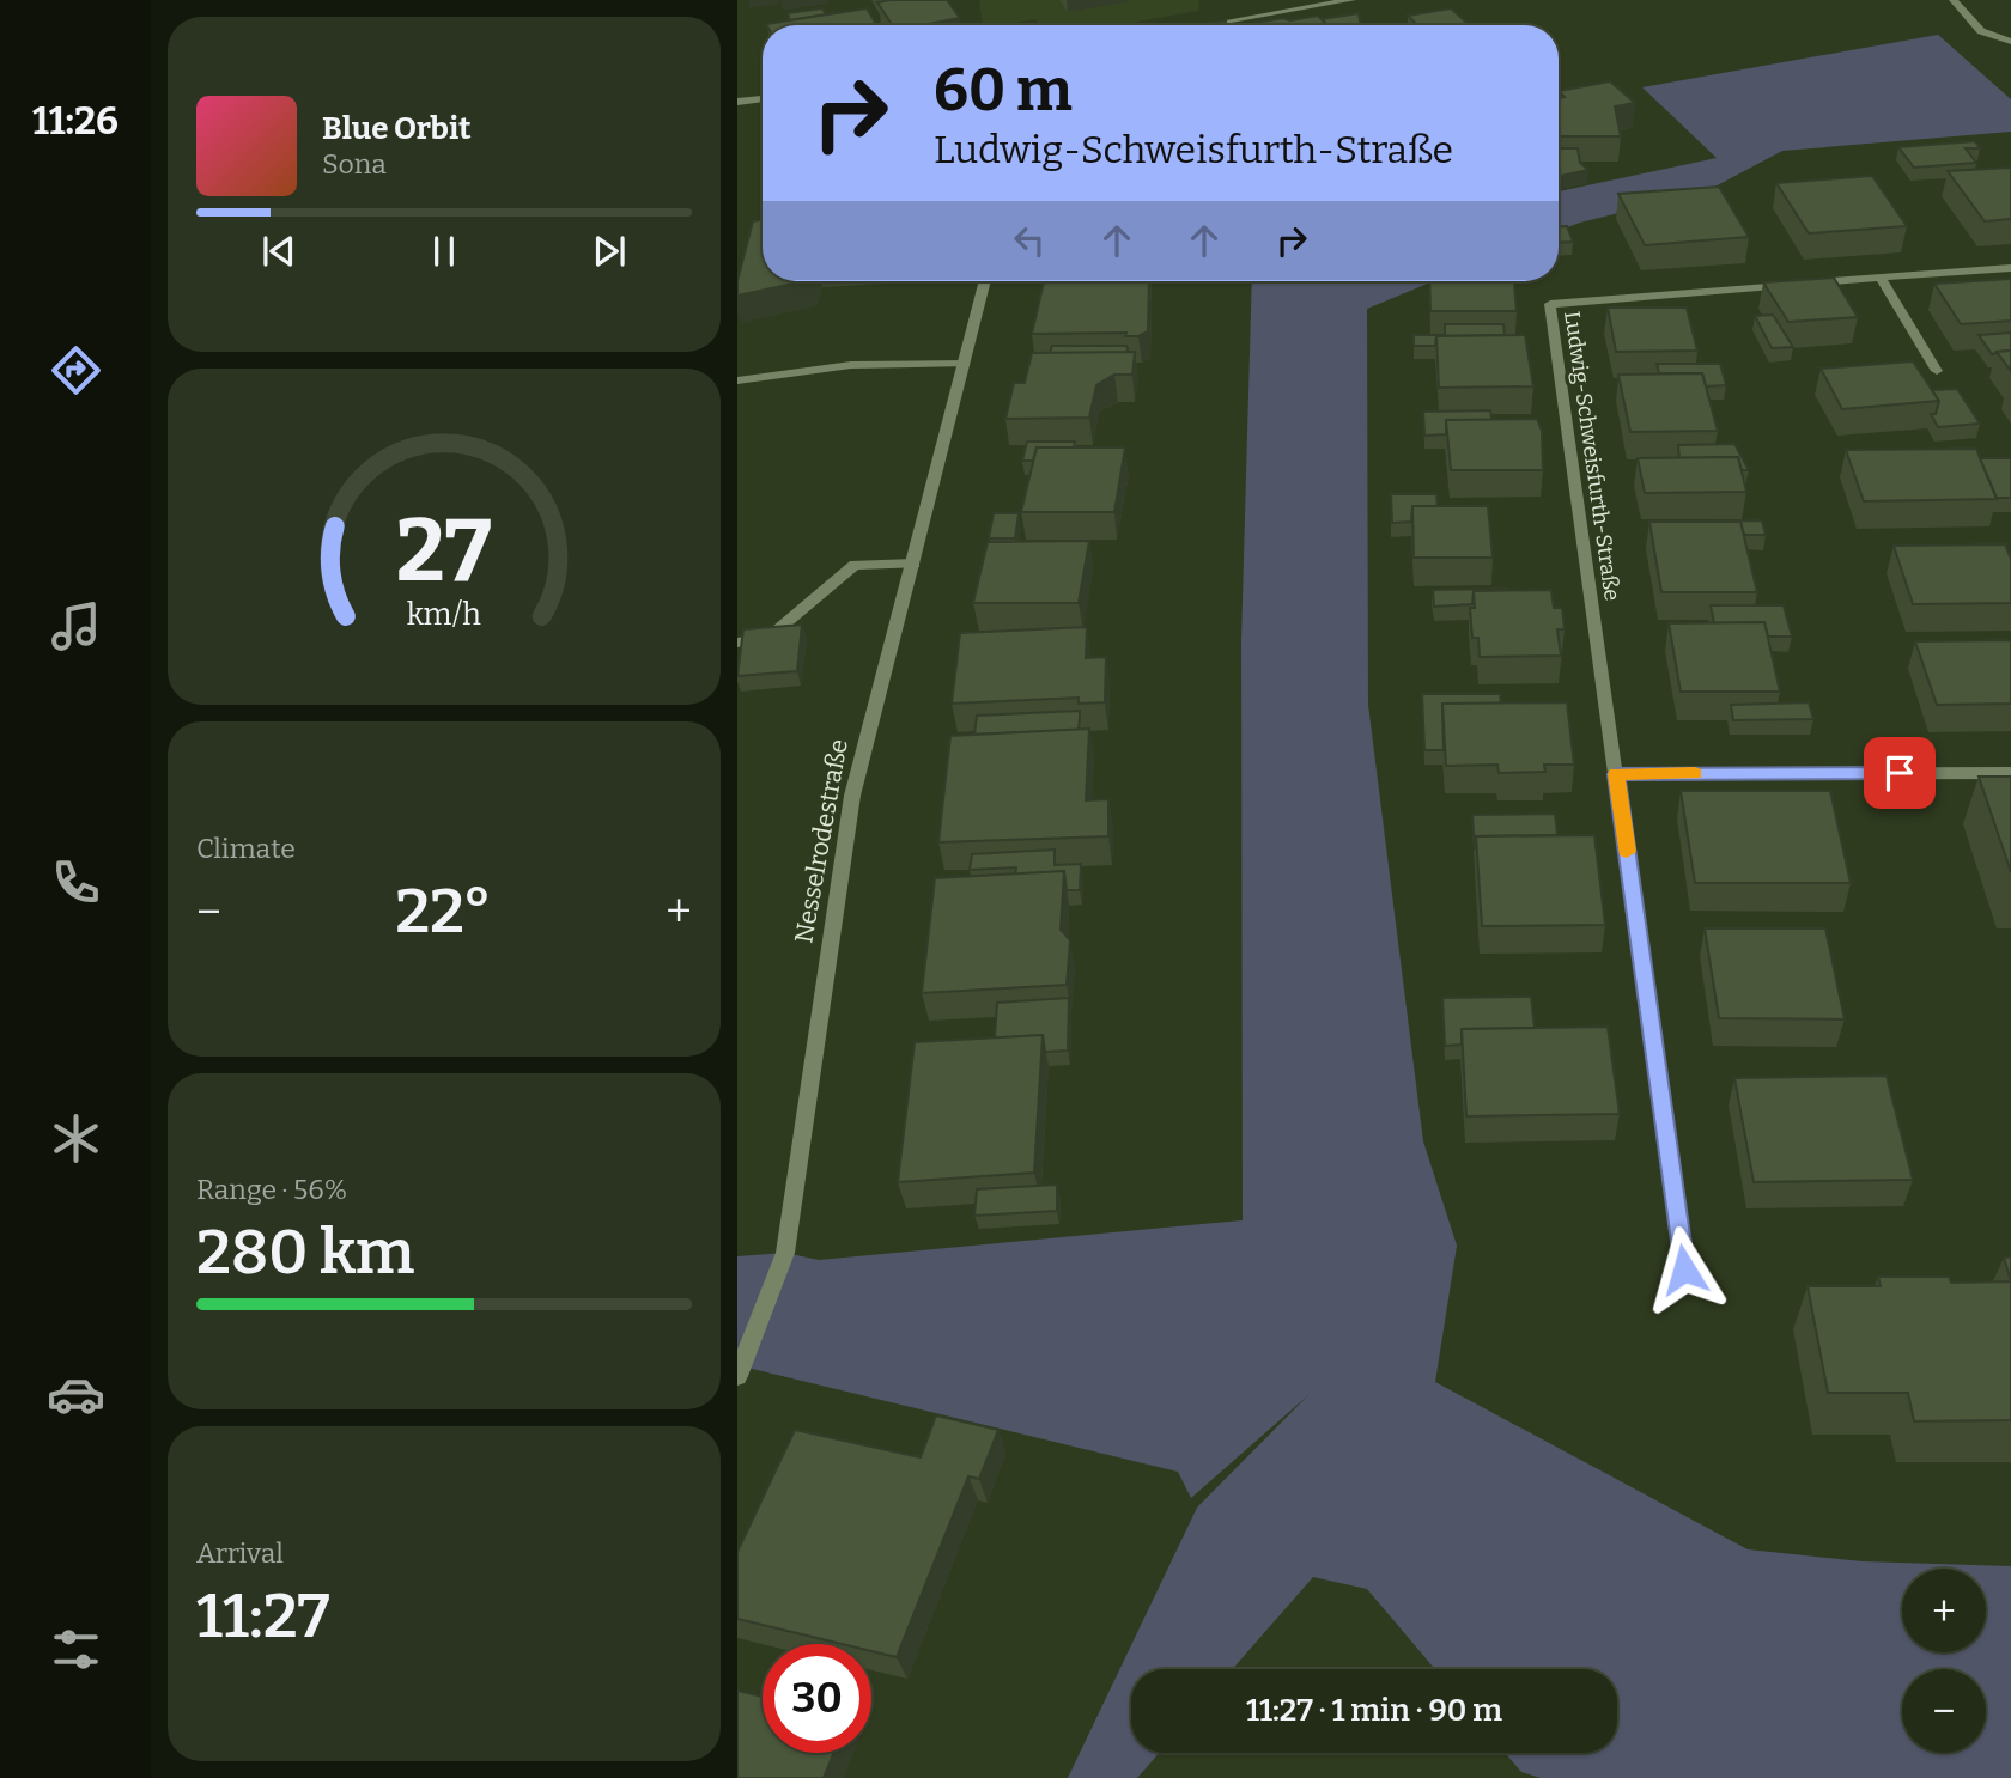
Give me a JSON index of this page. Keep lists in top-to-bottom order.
{
  "streets": {
    "street": ["Ludwig-Schweisfurth-Straße", "Nesselrodestraße"]
  },
  "page": {
    "tabs": "11:26",
    "turn": ["60 m", "Ludwig-Schweisfurth-Straße"],
    "song": ["Blue Orbit", "Sona"],
    "tile": [
      "Climate",
      ["Range · 56%", "280 km"],
      ["Arrival", "11:27"]
    ],
    "heat": ["−", "22°", "+"],
    "map_buttons": ["+", "−"],
    "limit": "30",
    "trip": "11:27 · 1 min · 90 m",
    "gauge": ["27", "km/h"]
  }
}
